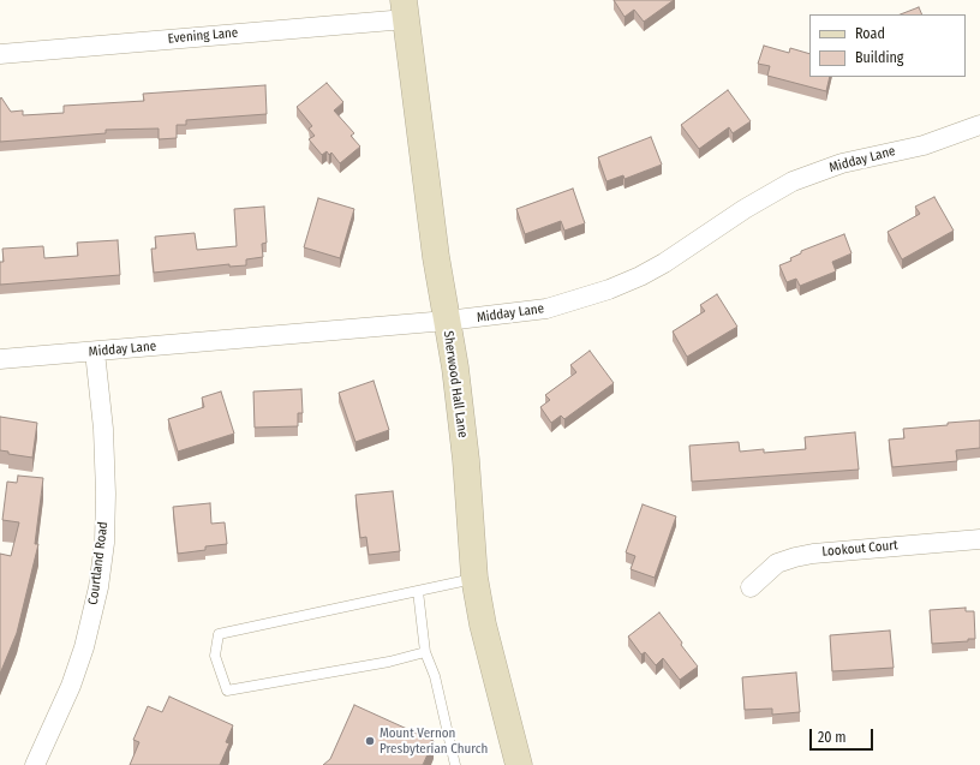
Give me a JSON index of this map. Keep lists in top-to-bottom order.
{
  "streets": {
    "main road": ["Sherwood Hall Lane"],
    "street": [
      "Evening Lane",
      "Midday Lane",
      "Lookout Court",
      "Courtland Road"
    ]
  },
  "crossings": [
    ["Evening Lane", "Sherwood Hall Lane"],
    ["Midday Lane", "Sherwood Hall Lane"],
    ["Midday Lane", "Courtland Road"]
  ],
  "places": ["Mount Vernon Presbyterian Church"],
  "legend": ["Road", "Building"],
  "scale_bar": "20 m"
}
